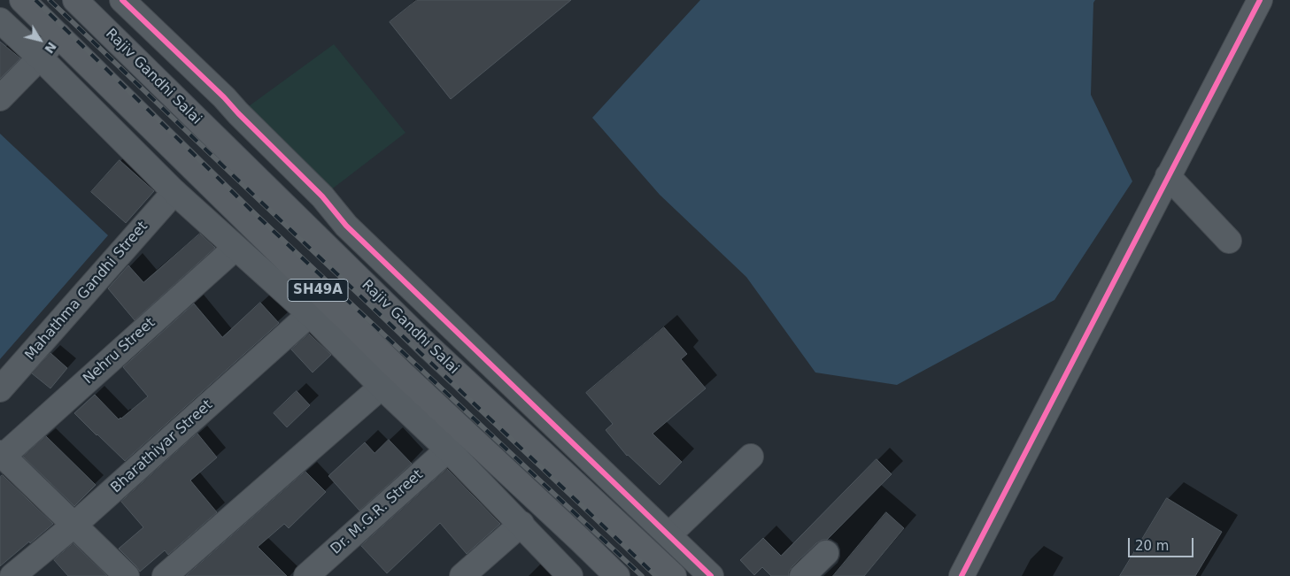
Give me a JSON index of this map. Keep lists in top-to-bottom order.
{
  "streets": {
    "main road": ["Rajiv Gandhi Salai", "SH49A"],
    "street": [
      "Mahathma Gandhi Street",
      "Nehru Street",
      "Bharathiyar Street",
      "Dr. M.G.R. Street"
    ]
  },
  "scale_bar": "20 m",
  "north": "bottom right"
}
